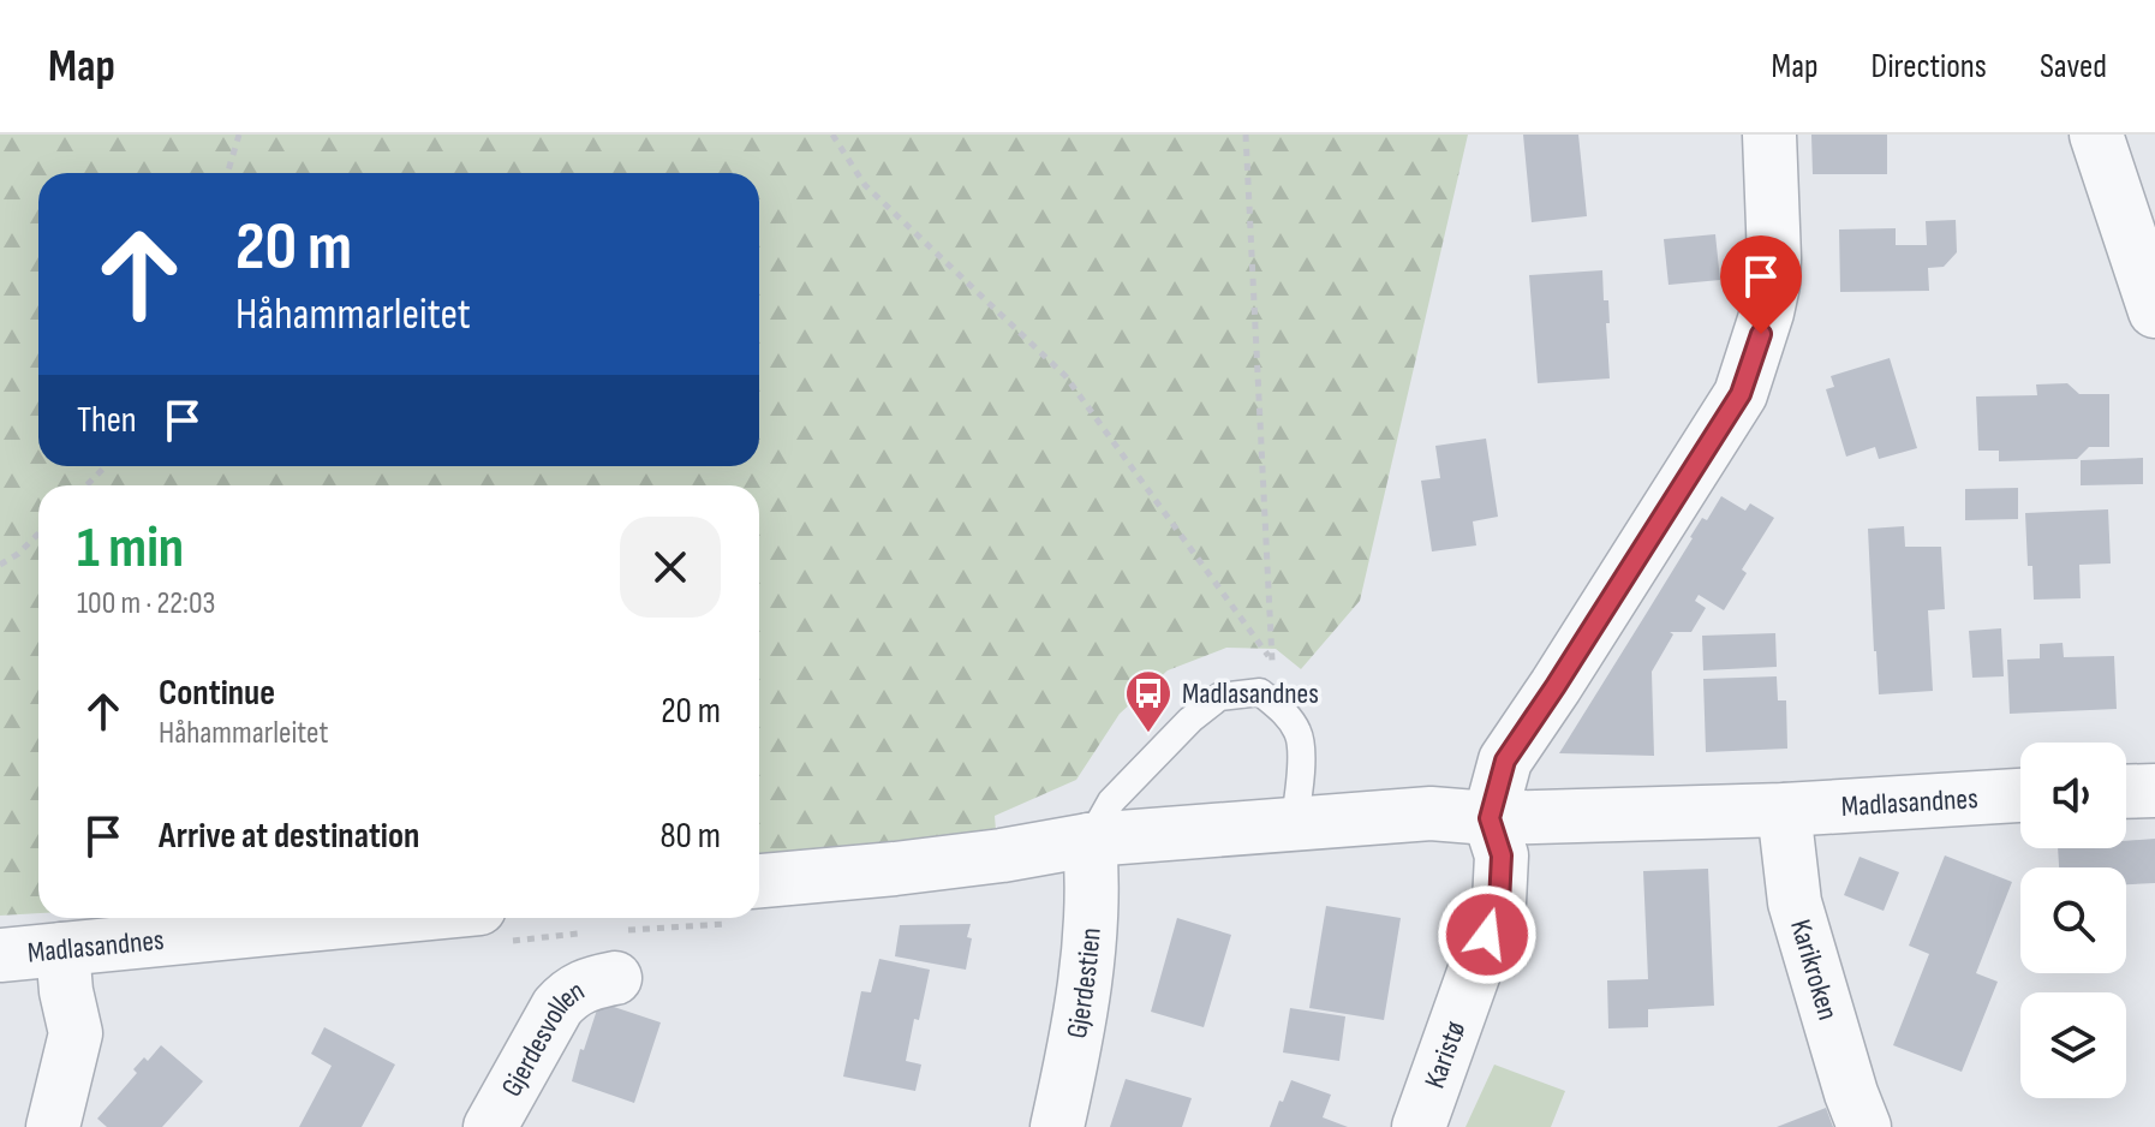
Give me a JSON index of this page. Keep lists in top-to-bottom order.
{
  "streets": {
    "street": [
      "Madlasandnes",
      "Karikroken",
      "Gjerdestien",
      "Gjerdesvollen",
      "Karistø"
    ]
  },
  "crossings": [
    ["Madlasandnes", "Karikroken"],
    ["Madlasandnes", "Gjerdestien"],
    ["Madlasandnes", "Karistø"]
  ],
  "places": {
    "bus stop": ["Madlasandnes"]
  },
  "page": {
    "header": "Map",
    "nav": ["Map", "Directions", "Saved"],
    "turn": ["20 m", "Håhammarleitet"],
    "then": "Then",
    "heading": ["1 min", "100 m · 22:03"],
    "list": [
      {
        "name": "Continue",
        "note": "Håhammarleitet",
        "value": "20 m"
      },
      {
        "name": "Arrive at destination",
        "value": "80 m"
      }
    ]
  }
}
